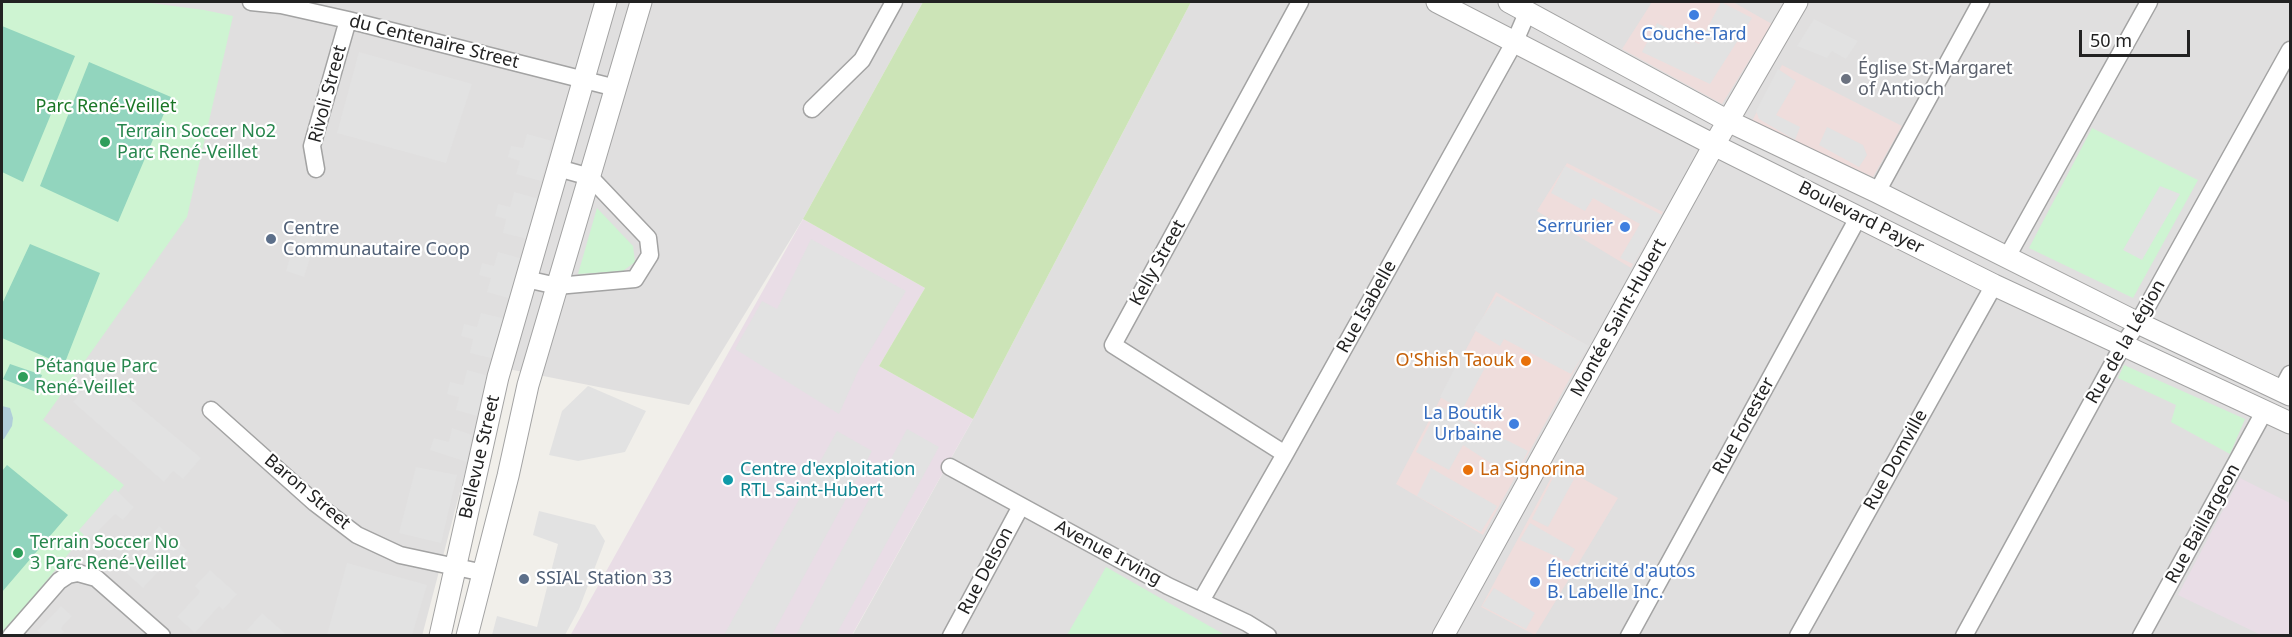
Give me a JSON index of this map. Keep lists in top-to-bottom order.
{
  "streets": {
    "street": [
      "du Centenaire Street",
      "Rivoli Street",
      "Boulevard Payer",
      "Kelly Street",
      "Rue Isabelle",
      "Montée Saint-Hubert",
      "Rue de la Légion",
      "Rue Forester",
      "Bellevue Street",
      "Rue Domville",
      "Baron Street",
      "Rue Baillargeon",
      "Avenue Irving",
      "Rue Delson"
    ]
  },
  "crossings": [
    ["du Centenaire Street", "Rivoli Street"],
    ["du Centenaire Street", "Bellevue Street"],
    ["Boulevard Payer", "Rue Isabelle"],
    ["Boulevard Payer", "Montée Saint-Hubert"],
    ["Boulevard Payer", "Rue de la Légion"],
    ["Boulevard Payer", "Rue Forester"],
    ["Boulevard Payer", "Rue Domville"],
    ["Boulevard Payer", "Rue Baillargeon"],
    ["Kelly Street", "Rue Isabelle"],
    ["Rue Isabelle", "Avenue Irving"],
    ["Bellevue Street", "Baron Street"],
    ["Avenue Irving", "Rue Delson"]
  ],
  "parks": ["Parc René-Veillet"],
  "places": [
    "Couche-Tard",
    "Église St-Margaret of Antioch",
    "Terrain Soccer No2 Parc René-Veillet",
    "Serrurier",
    "Centre Communautaire Coop",
    "O'Shish Taouk",
    "Pétanque Parc René-Veillet",
    "La Boutik Urbaine",
    "La Signorina",
    "Centre d'exploitation RTL Saint-Hubert",
    "Terrain Soccer No 3 Parc René-Veillet",
    "SSIAL Station 33",
    "Électricité d'autos B. Labelle Inc."
  ],
  "scale_bar": "50 m"
}
